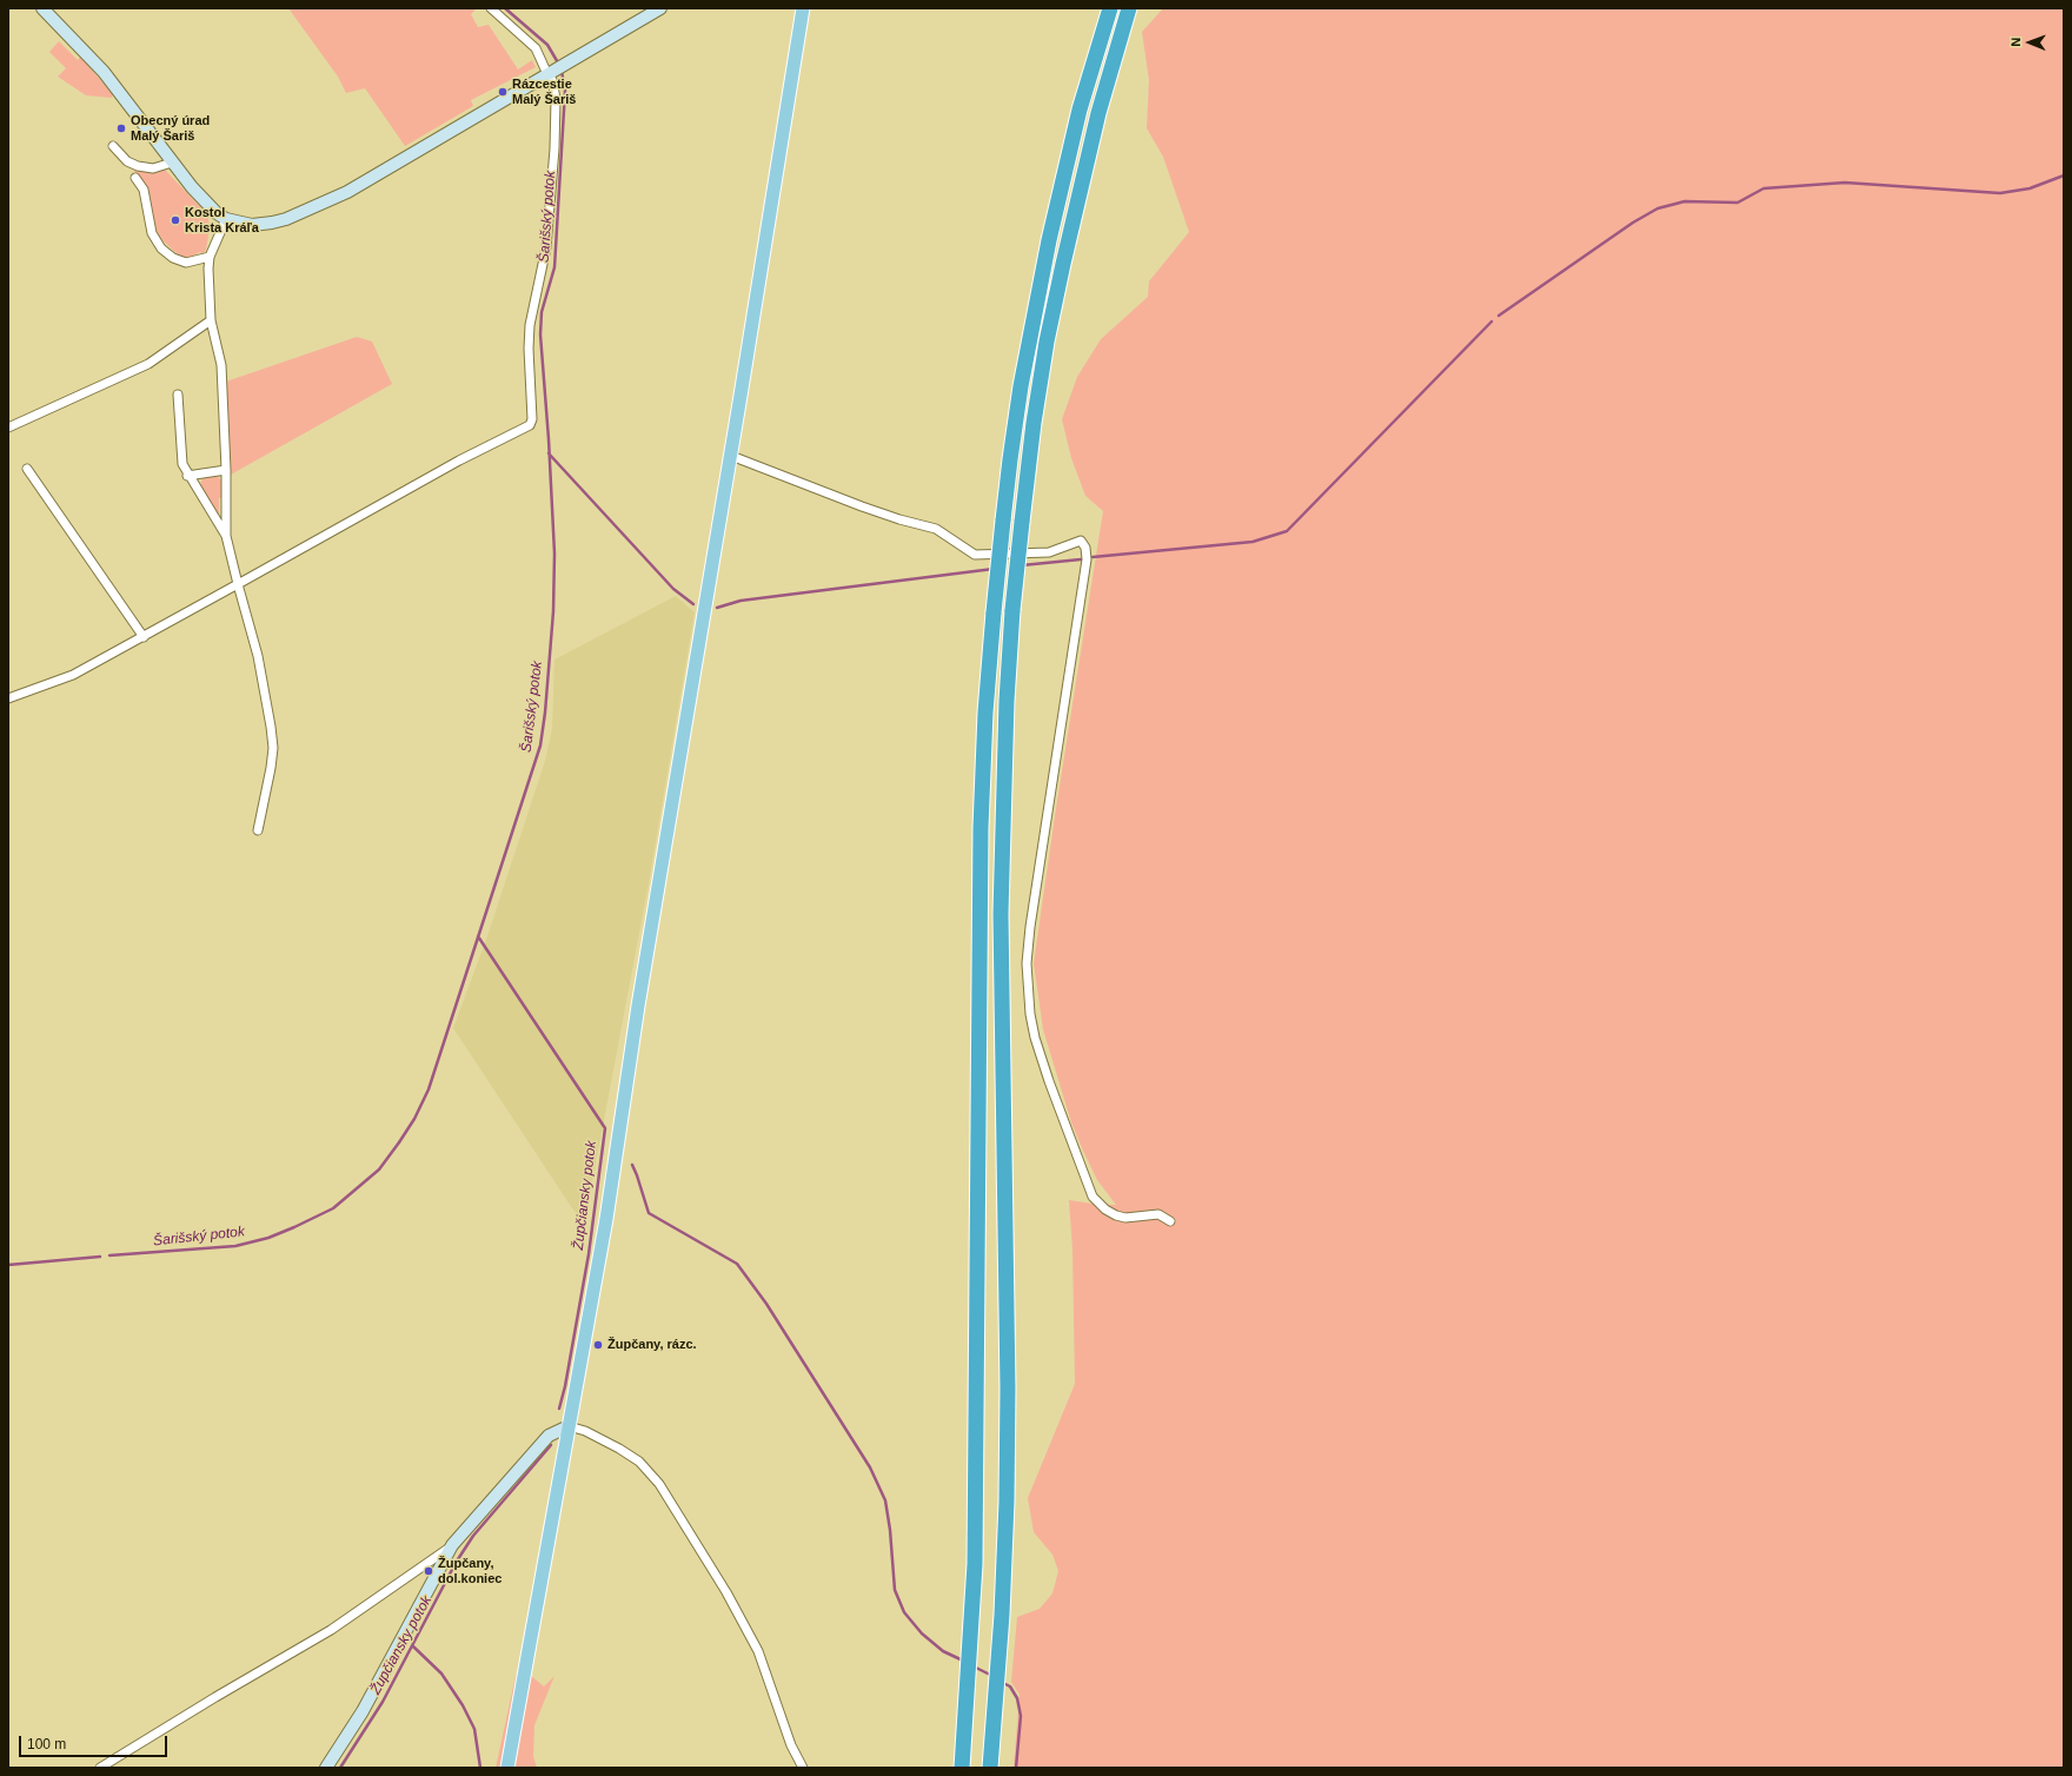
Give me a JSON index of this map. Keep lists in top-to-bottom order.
{
  "water": ["Šarišský potok", "Župčiansky potok"],
  "places": [
    "Rázcestie Malý Šariš",
    "Obecný úrad Malý Šariš",
    "Kostol Krista Kráľa",
    "Župčany, rázc.",
    "Župčany, dol.koniec"
  ],
  "scale_bar": "100 m",
  "north": "left"
}
